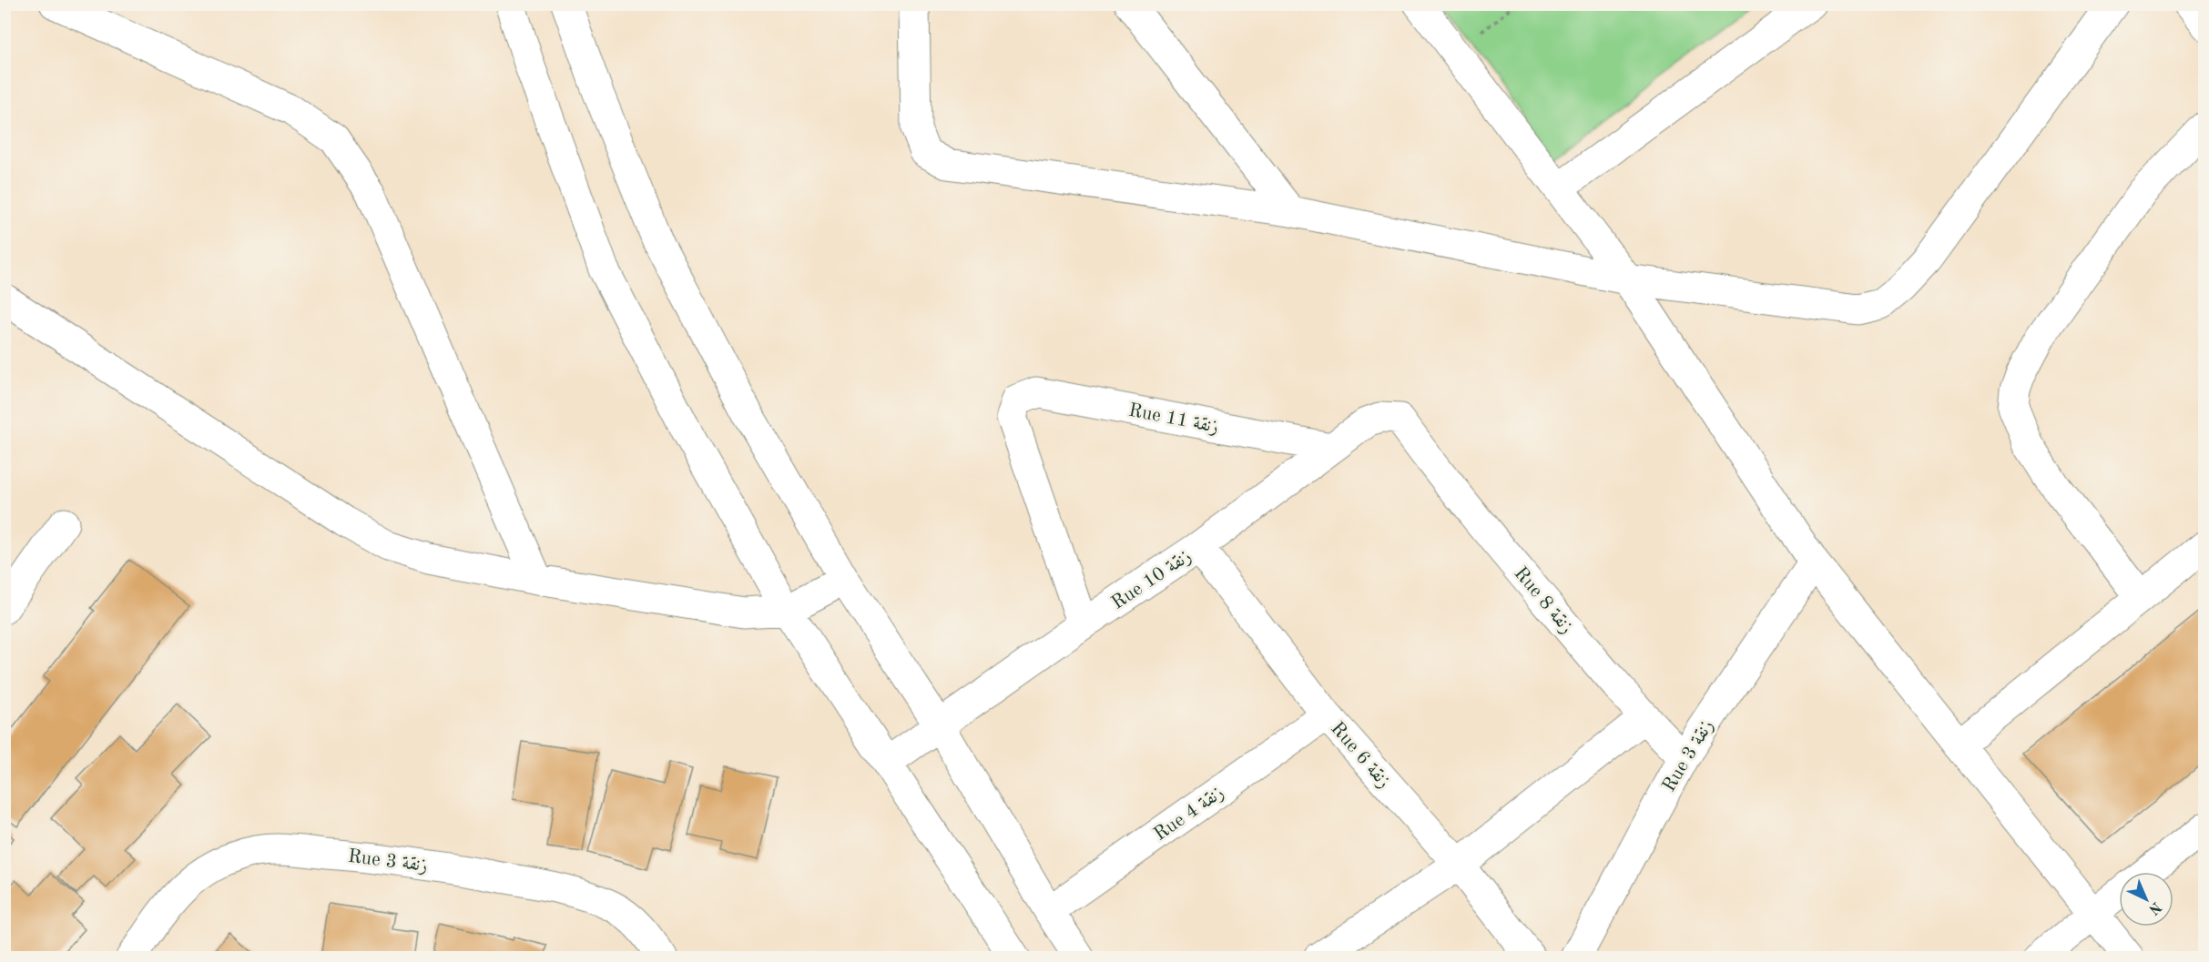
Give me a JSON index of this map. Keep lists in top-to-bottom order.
{
  "streets": {
    "street": [
      "Rue 11 زنقة",
      "Rue 10 زنقة",
      "Rue 8 زنقة",
      "Rue 6 زنقة",
      "Rue 3 زنقة",
      "Rue 4 زنقة"
    ]
  },
  "crossings": [
    ["Rue 11 زنقة", "Rue 10 زنقة"],
    ["Rue 10 زنقة", "Rue 8 زنقة"],
    ["Rue 10 زنقة", "Rue 6 زنقة"],
    ["Rue 8 زنقة", "Rue 3 زنقة"],
    ["Rue 6 زنقة", "Rue 4 زنقة"]
  ],
  "north": "bottom right"
}
